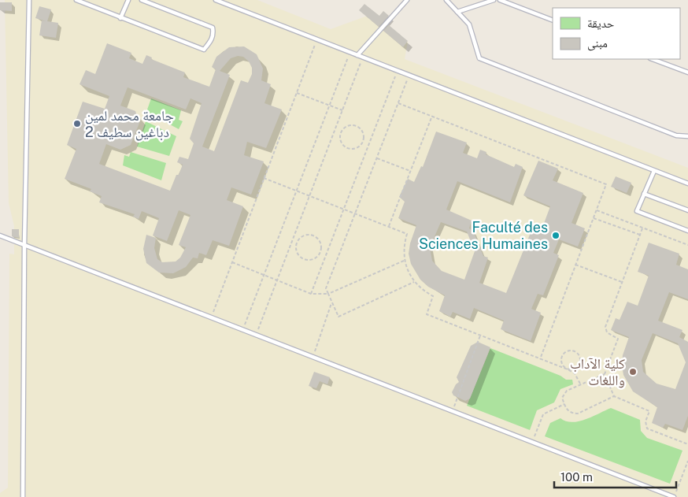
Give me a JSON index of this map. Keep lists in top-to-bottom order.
{
  "places": ["جامعة محمد لمين دباغين سطيف 2", "Faculté des Sciences Humaines", "كلية الآداب واللغات"],
  "legend": ["حديقة", "مبنى"],
  "scale_bar": "100 m"
}
